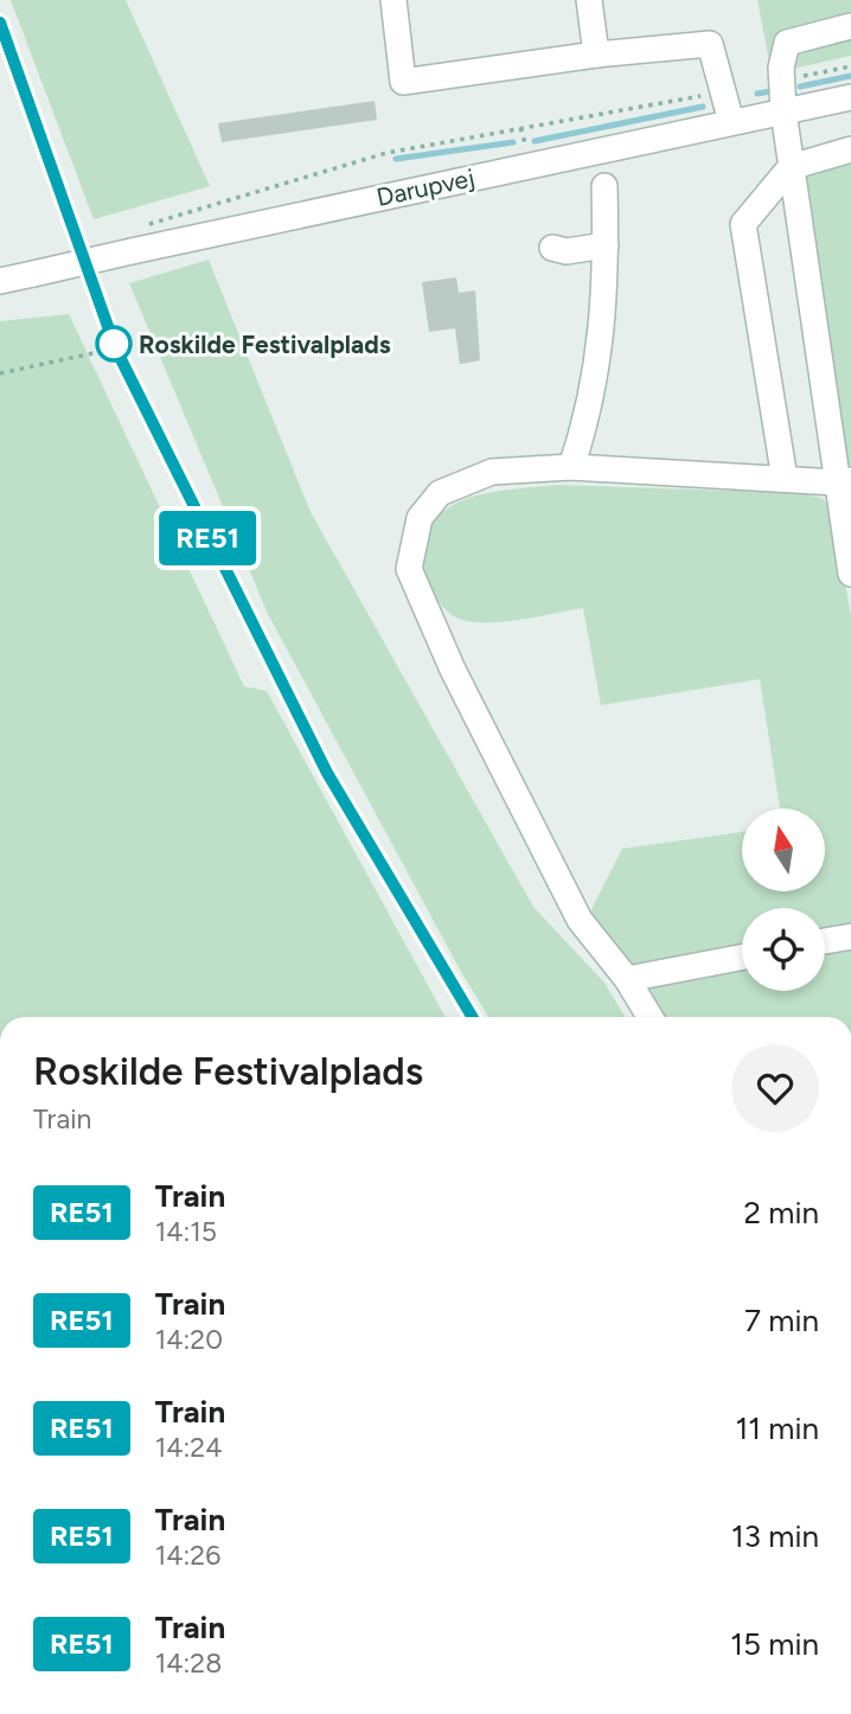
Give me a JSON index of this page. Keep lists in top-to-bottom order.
{
  "streets": {
    "street": ["Darupvej"]
  },
  "places": ["Roskilde Festivalplads"],
  "north": "top",
  "page": {
    "on_map": "RE51",
    "heading": ["Roskilde Festivalplads", "Train"],
    "list": [
      {
        "mark": "RE51",
        "name": "Train",
        "note": "14:15",
        "value": "2 min"
      },
      {
        "mark": "RE51",
        "name": "Train",
        "note": "14:20",
        "value": "7 min"
      },
      {
        "mark": "RE51",
        "name": "Train",
        "note": "14:24",
        "value": "11 min"
      },
      {
        "mark": "RE51",
        "name": "Train",
        "note": "14:26",
        "value": "13 min"
      },
      {
        "mark": "RE51",
        "name": "Train",
        "note": "14:28",
        "value": "15 min"
      }
    ]
  }
}
